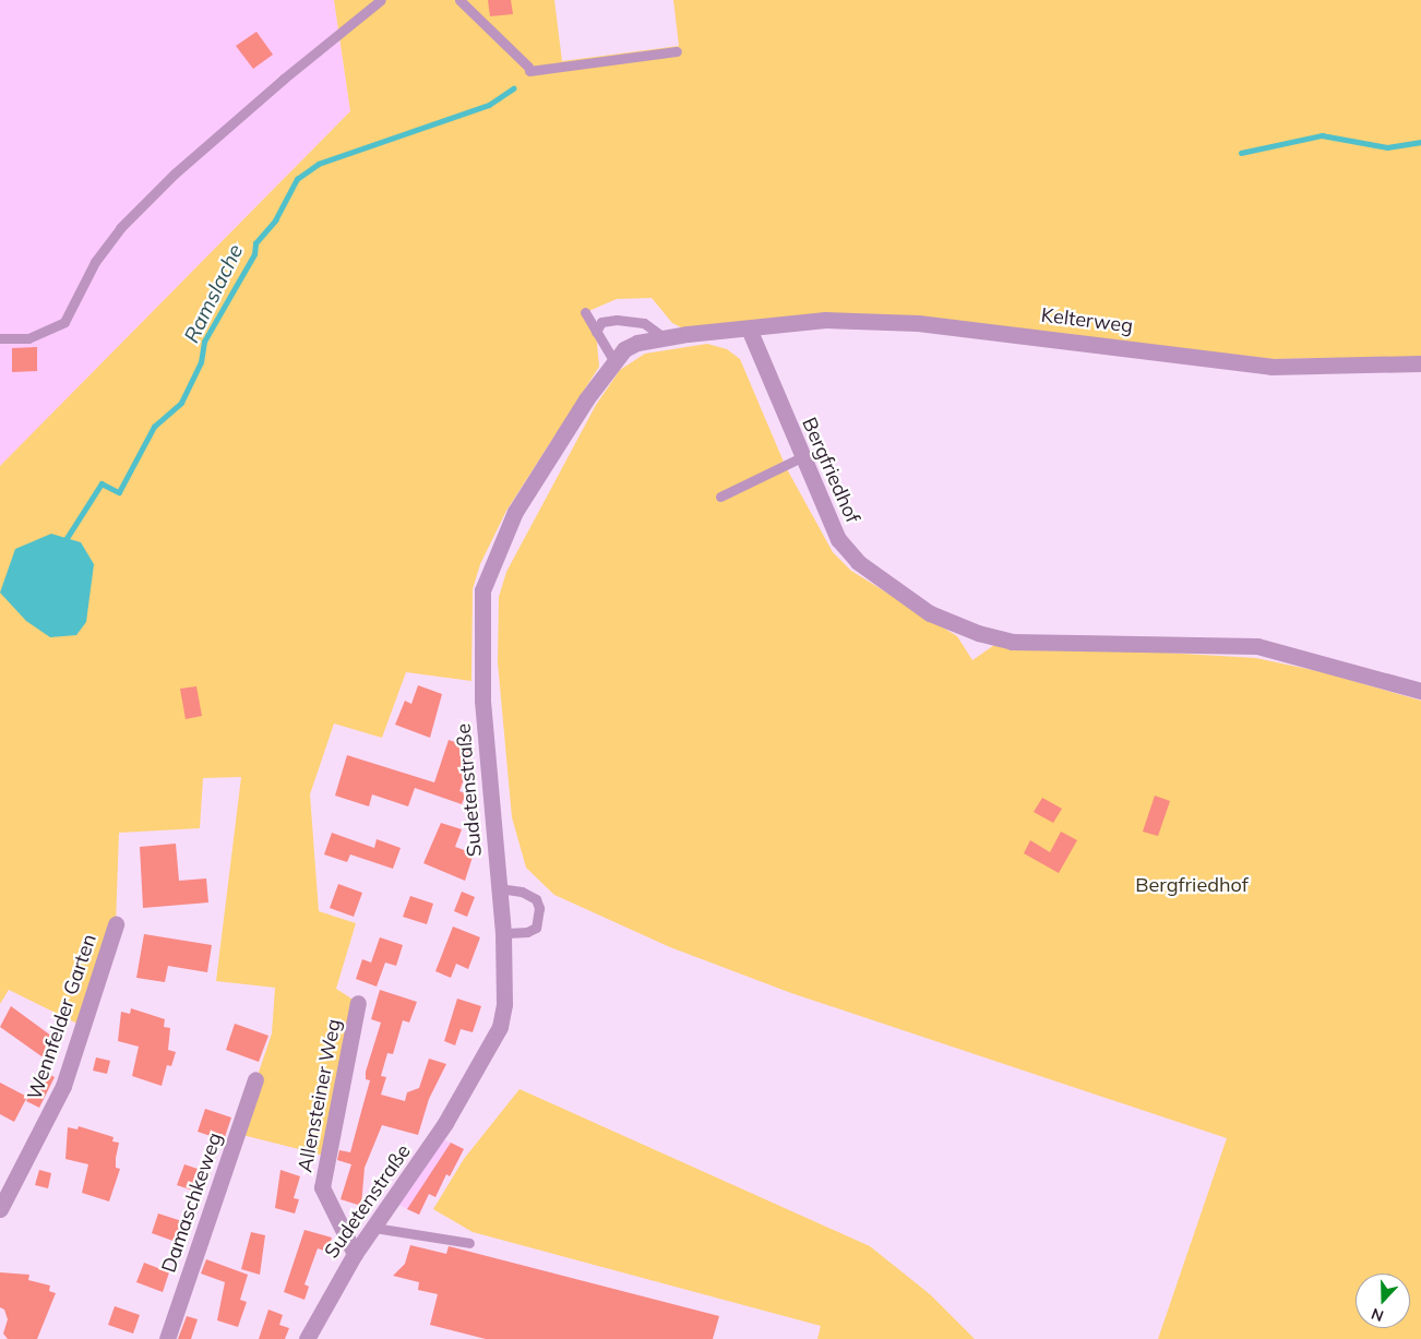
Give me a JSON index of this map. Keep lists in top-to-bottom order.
{
  "streets": {
    "street": [
      "Kelterweg",
      "Bergfriedhof",
      "Sudetenstraße",
      "Wennfelder Garten",
      "Allensteiner Weg",
      "Damaschkeweg"
    ]
  },
  "crossings": [
    ["Kelterweg", "Bergfriedhof"],
    ["Kelterweg", "Sudetenstraße"],
    ["Bergfriedhof", "Sudetenstraße"],
    ["Sudetenstraße", "Allensteiner Weg"]
  ],
  "water": ["Ramslache"],
  "parks": ["Bergfriedhof"],
  "north": "bottom"
}
